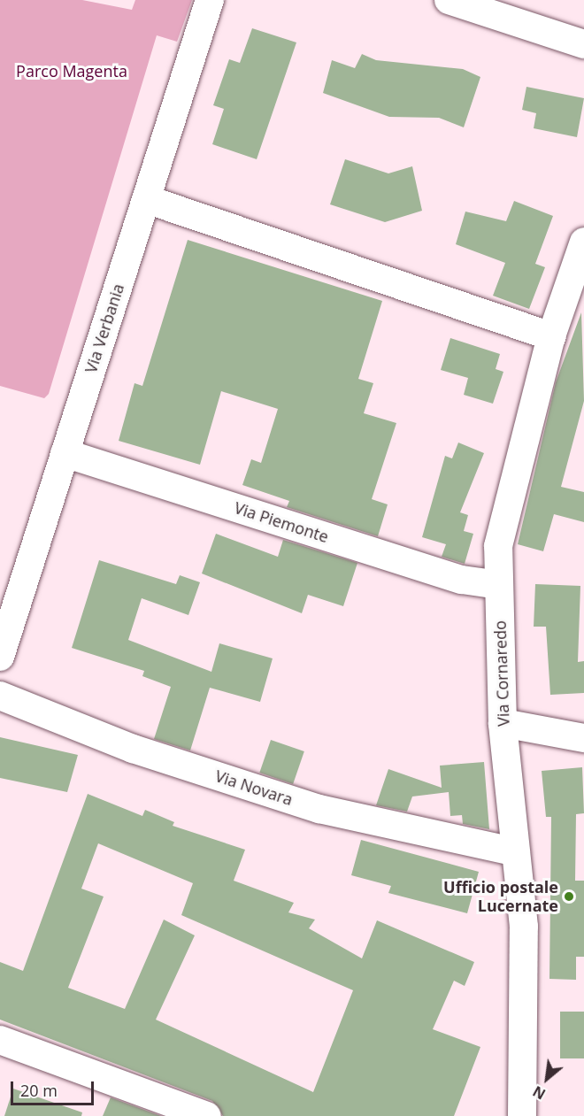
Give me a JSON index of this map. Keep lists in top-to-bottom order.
{
  "streets": {
    "street": [
      "Via Verbania",
      "Via Piemonte",
      "Via Cornaredo",
      "Via Novara"
    ]
  },
  "crossings": [
    ["Via Verbania", "Via Piemonte"],
    ["Via Piemonte", "Via Cornaredo"],
    ["Via Cornaredo", "Via Novara"]
  ],
  "parks": ["Parco Magenta"],
  "places": ["Ufficio postale Lucernate"],
  "scale_bar": "20 m",
  "north": "bottom left"
}
